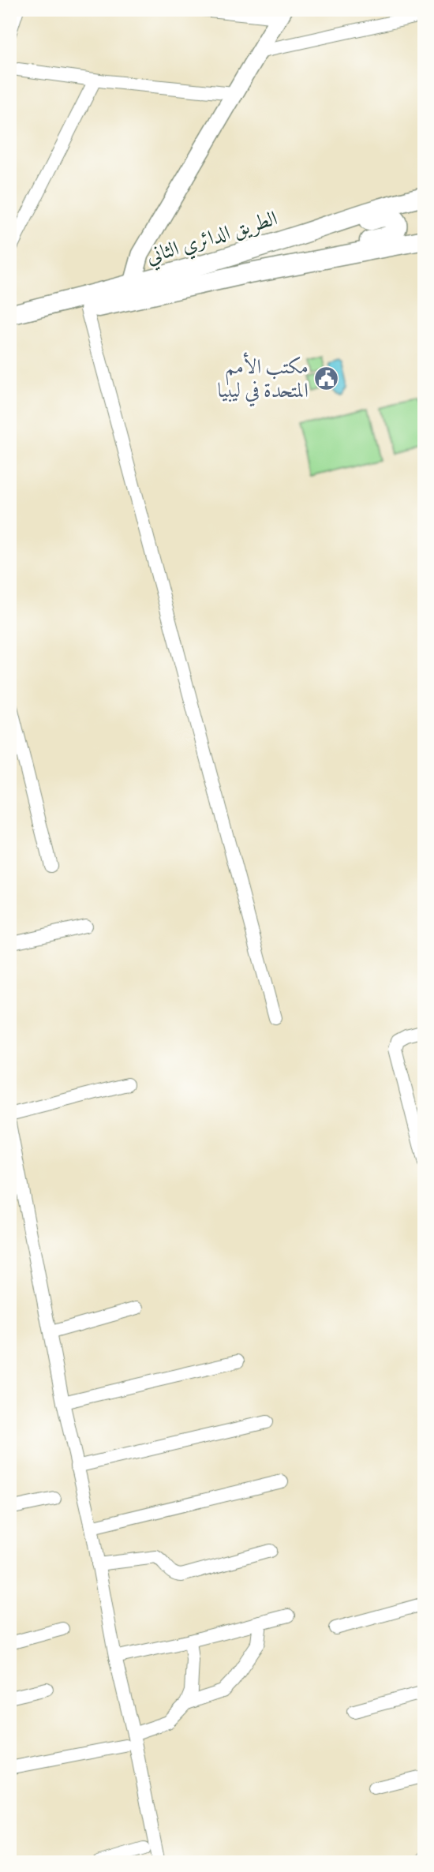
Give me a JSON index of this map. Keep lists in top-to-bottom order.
{
  "streets": {
    "highway": ["الطريق الدائري الثاني"]
  },
  "places": {
    "public building": ["مكتب الأمم المتحدة في ليبيا"]
  }
}
